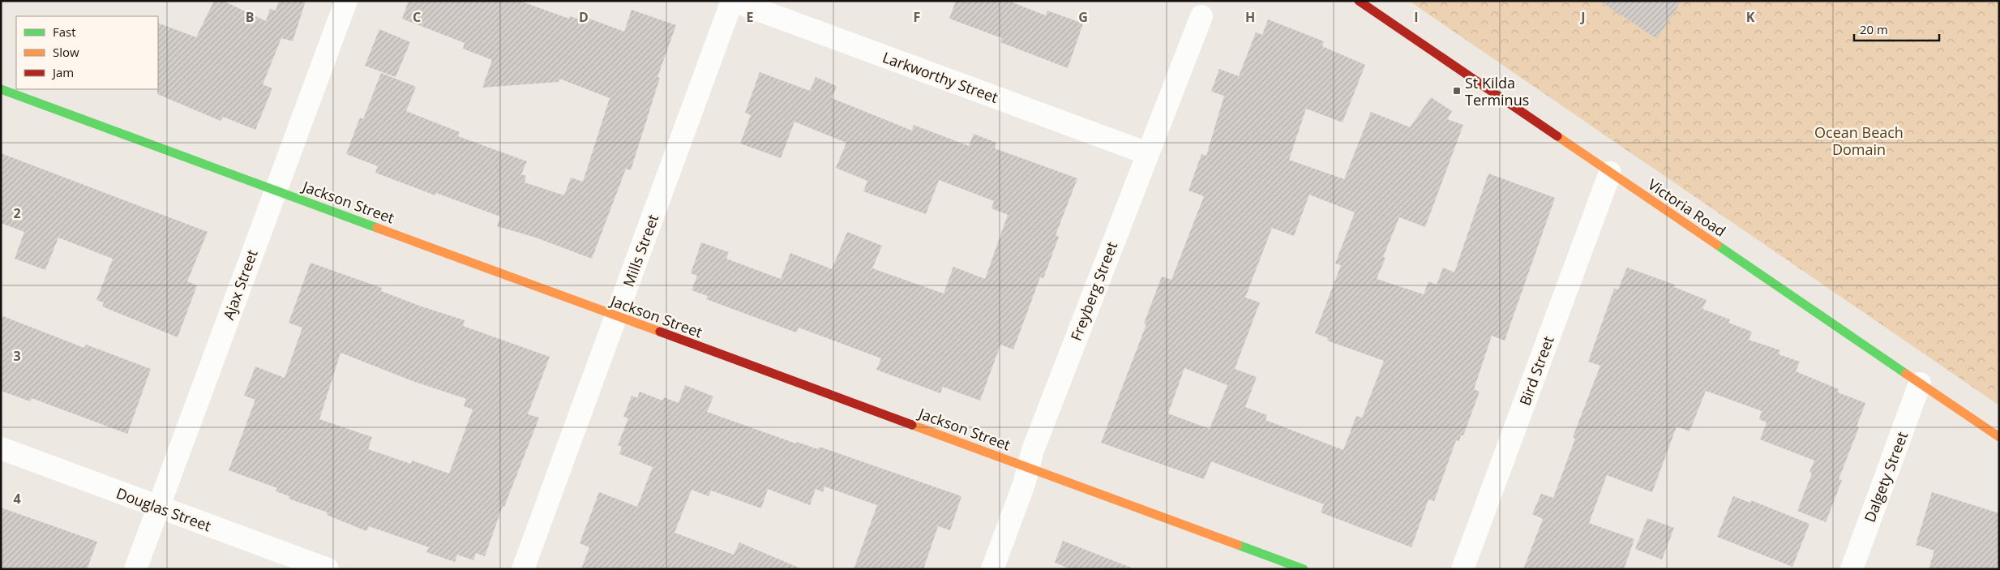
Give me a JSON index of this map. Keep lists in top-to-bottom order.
{
  "streets": {
    "street": [
      "Larkworthy Street",
      "Jackson Street",
      "Victoria Road",
      "Mills Street",
      "Ajax Street",
      "Freyberg Street",
      "Bird Street",
      "Dalgety Street",
      "Douglas Street"
    ]
  },
  "crossings": [
    ["Larkworthy Street", "Mills Street"],
    ["Larkworthy Street", "Freyberg Street"],
    ["Jackson Street", "Mills Street"],
    ["Jackson Street", "Ajax Street"],
    ["Jackson Street", "Freyberg Street"],
    ["Victoria Road", "Bird Street"],
    ["Victoria Road", "Dalgety Street"],
    ["Ajax Street", "Douglas Street"]
  ],
  "parks": ["Ocean Beach Domain"],
  "places": {
    "transit": ["St Kilda Terminus"]
  },
  "legend": ["Fast", "Slow", "Jam"],
  "scale_bar": "20 m",
  "grid": {
    "columns": [
      "B",
      "C",
      "D",
      "E",
      "F",
      "G",
      "H",
      "I",
      "J",
      "K"
    ],
    "rows": ["2", "3", "4"]
  }
}
